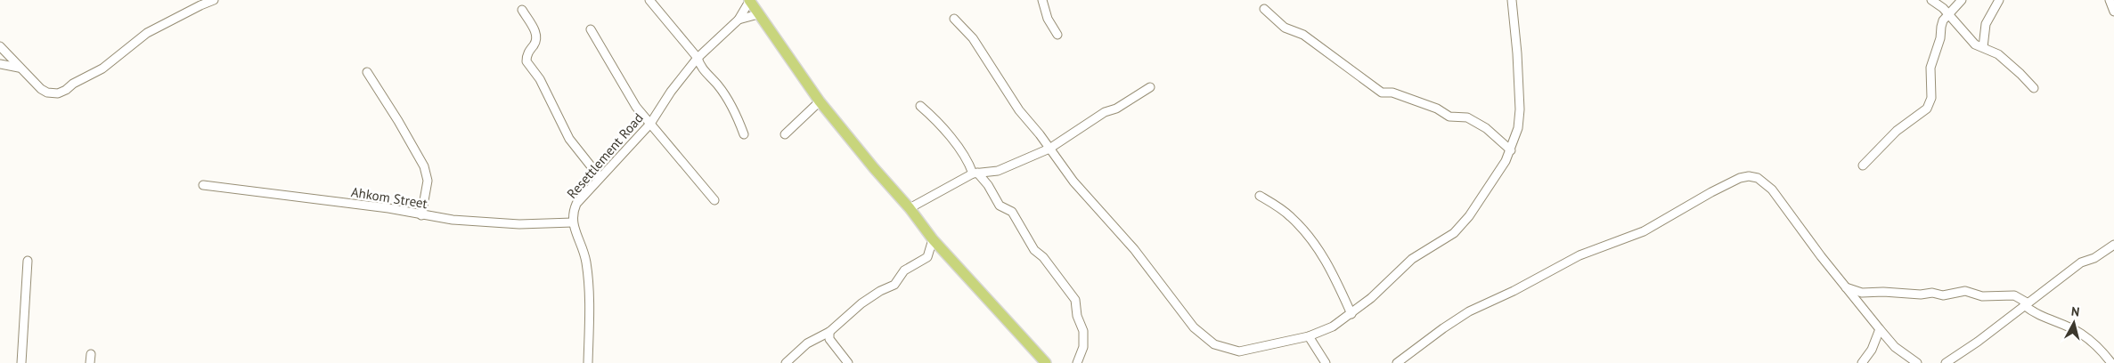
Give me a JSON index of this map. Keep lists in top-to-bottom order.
{
  "streets": {
    "street": ["Resettlement Road", "Ahkom Street"]
  },
  "crossings": [
    ["Resettlement Road", "Ahkom Street"]
  ],
  "north": "top"
}
